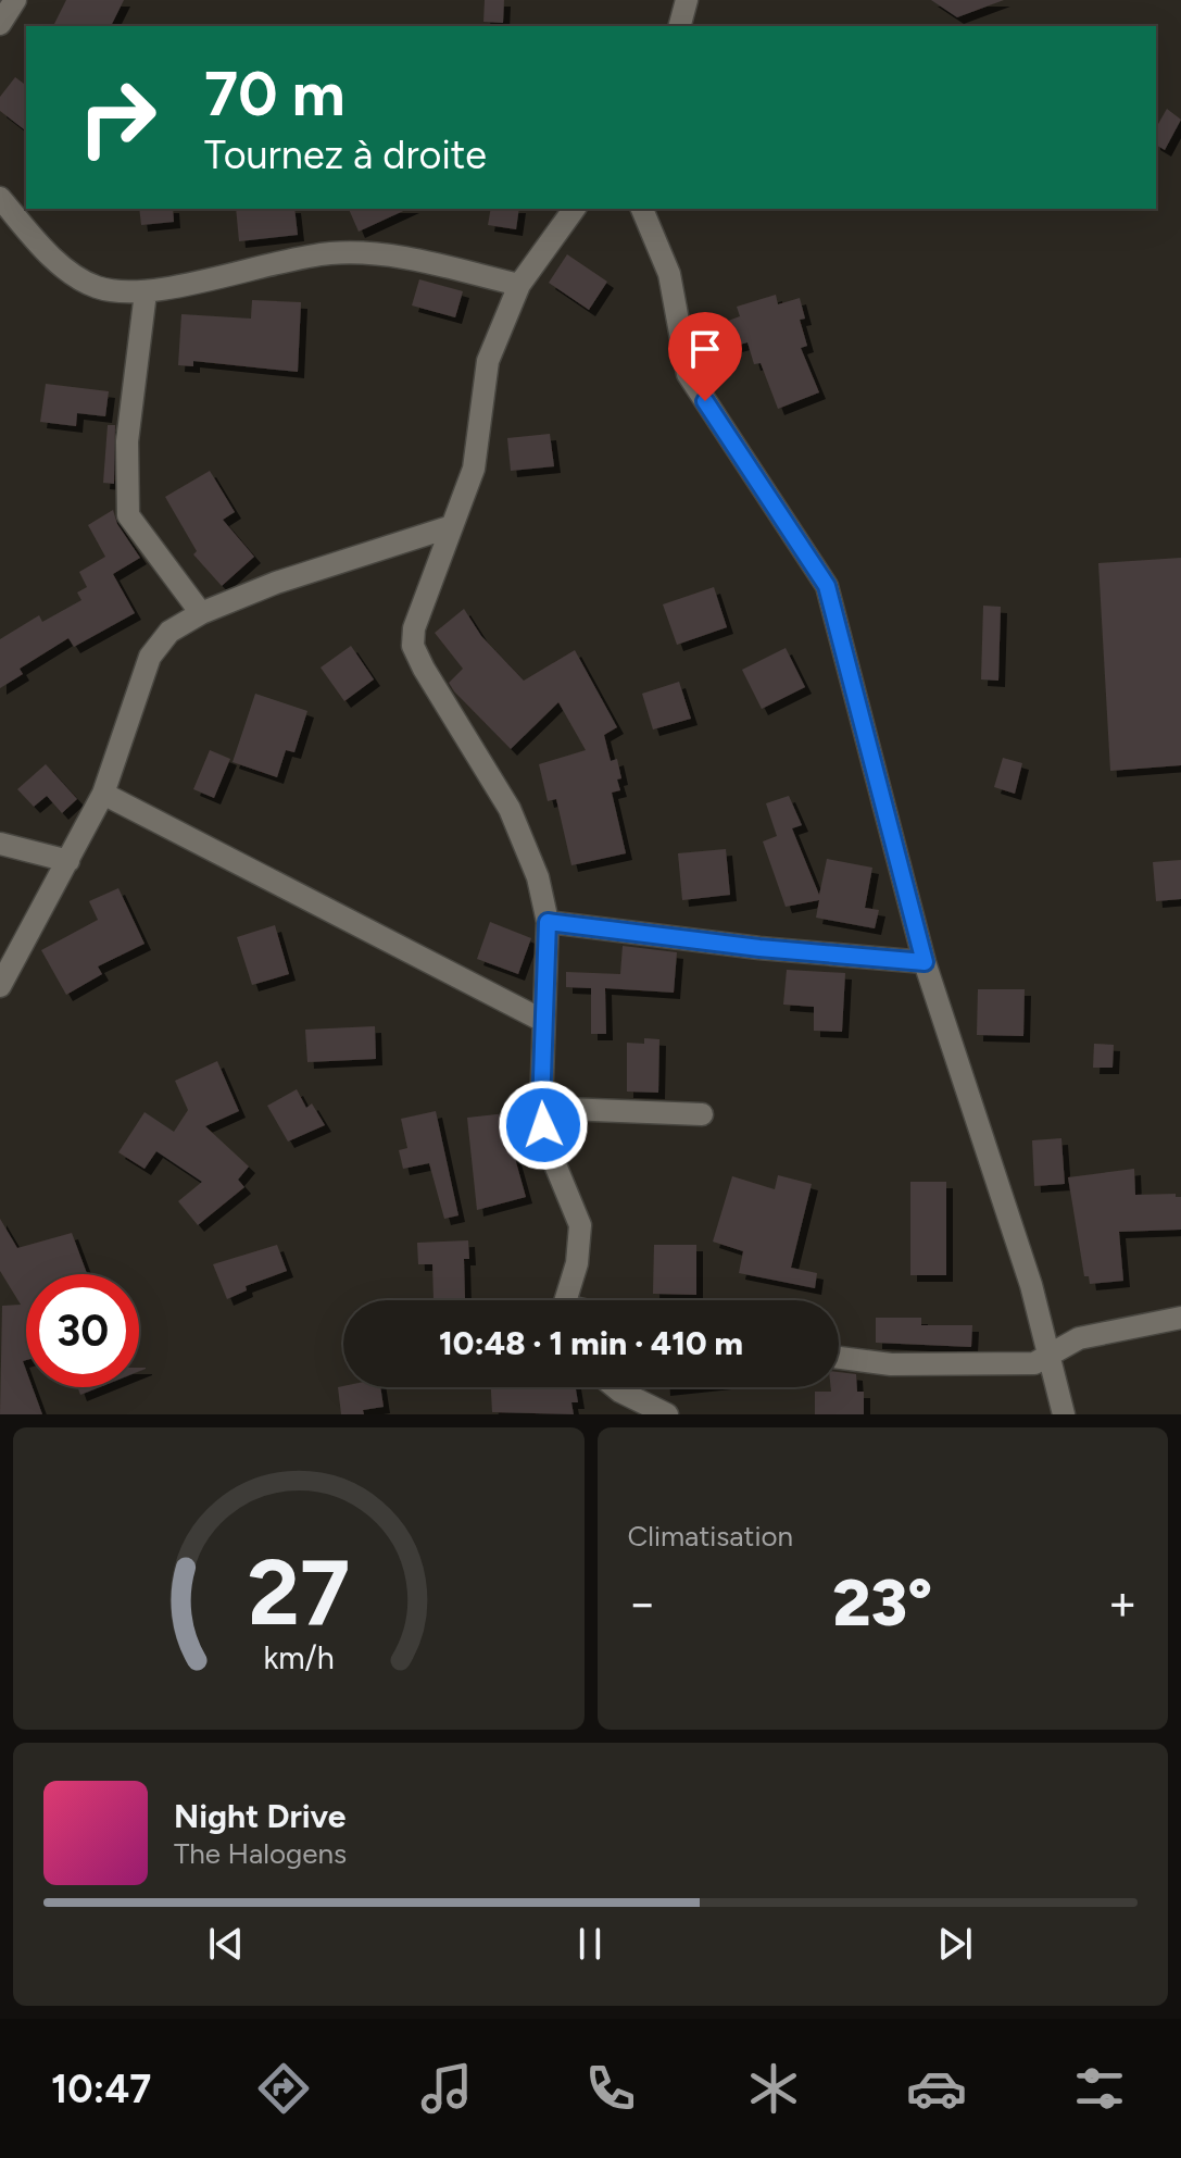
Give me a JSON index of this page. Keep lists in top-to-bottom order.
{
  "page": {
    "turn": ["70 m", "Tournez à droite"],
    "limit": "30",
    "trip": "10:48 · 1 min · 410 m",
    "tile": "Climatisation",
    "heat": ["−", "23°", "+"],
    "song": ["Night Drive", "The Halogens"],
    "tabs": "10:47",
    "gauge": ["27", "km/h"]
  }
}
